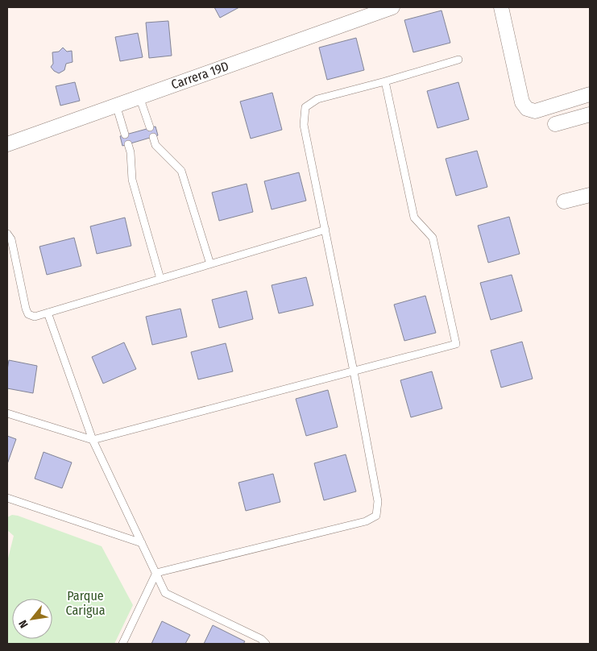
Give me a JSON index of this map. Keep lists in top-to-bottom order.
{
  "streets": {
    "street": ["Carrera 19D"]
  },
  "parks": ["Parque Carigua"],
  "north": "bottom left"
}
